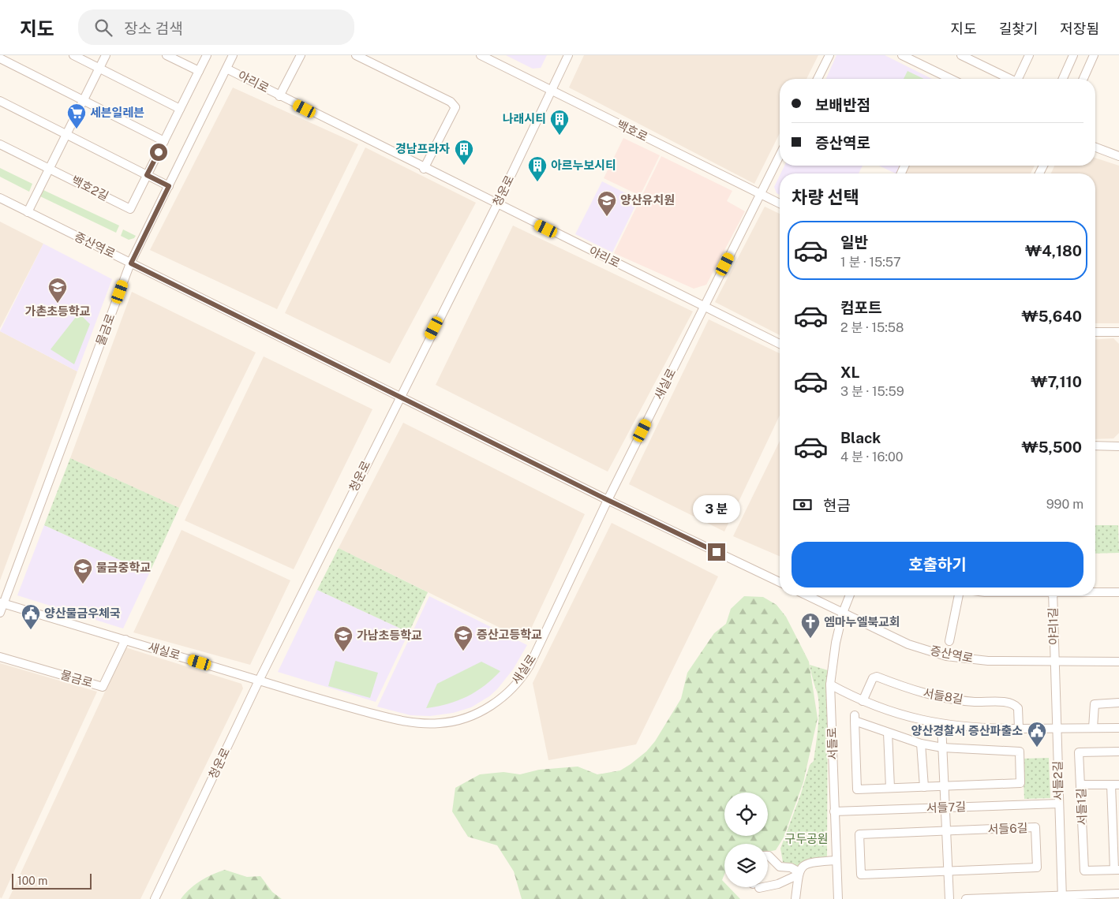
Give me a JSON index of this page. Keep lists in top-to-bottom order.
{
  "streets": {
    "street": [
      "야리로",
      "백호로",
      "백호2길",
      "청운로",
      "증산역로",
      "물금로",
      "새실로",
      "야리1길",
      "서들8길",
      "서들로",
      "서들2길",
      "서들1길",
      "서들7길",
      "서들6길"
    ]
  },
  "crossings": [
    ["야리로", "청운로"],
    ["야리로", "물금로"],
    ["야리로", "새실로"],
    ["백호로", "청운로"],
    ["백호로", "새실로"],
    ["청운로", "증산역로"],
    ["청운로", "새실로"],
    ["증산역로", "물금로"],
    ["증산역로", "새실로"],
    ["증산역로", "야리1길"],
    ["증산역로", "서들로"],
    ["증산역로", "서들2길"],
    ["물금로", "새실로"],
    ["야리1길", "서들2길"],
    ["서들로", "서들7길"],
    ["서들2길", "서들7길"]
  ],
  "parks": ["구두공원"],
  "places": {
    "supermarket": ["세븐일레븐"],
    "building": ["나래시티", "경남프라자", "아르누보시티"],
    "school or university": [
      "양산유치원",
      "가촌초등학교",
      "물금중학교",
      "증산고등학교",
      "가남초등학교"
    ],
    "public building": ["양산물금우체국", "양산경찰서 증산파출소"],
    "church": ["엠마누엘북교회"]
  },
  "scale_bar": "100 m",
  "page": {
    "header": "지도",
    "search": "장소 검색",
    "nav": ["지도", "길찾기", "저장됨"],
    "banner": ["보배반점", "증산역로"],
    "heading": "차량 선택",
    "list": [
      {
        "name": "일반",
        "note": "1 분 · 15:57",
        "value": "₩4,180"
      },
      {
        "name": "컴포트",
        "note": "2 분 · 15:58",
        "value": "₩5,640"
      },
      {
        "name": "XL",
        "note": "3 분 · 15:59",
        "value": "₩7,110"
      },
      {
        "name": "Black",
        "note": "4 분 · 16:00",
        "value": "₩5,500"
      }
    ],
    "pay": ["현금", "990 m"],
    "bubble": "3 분",
    "buttons": "호출하기",
    "scale": "100 m"
  }
}
